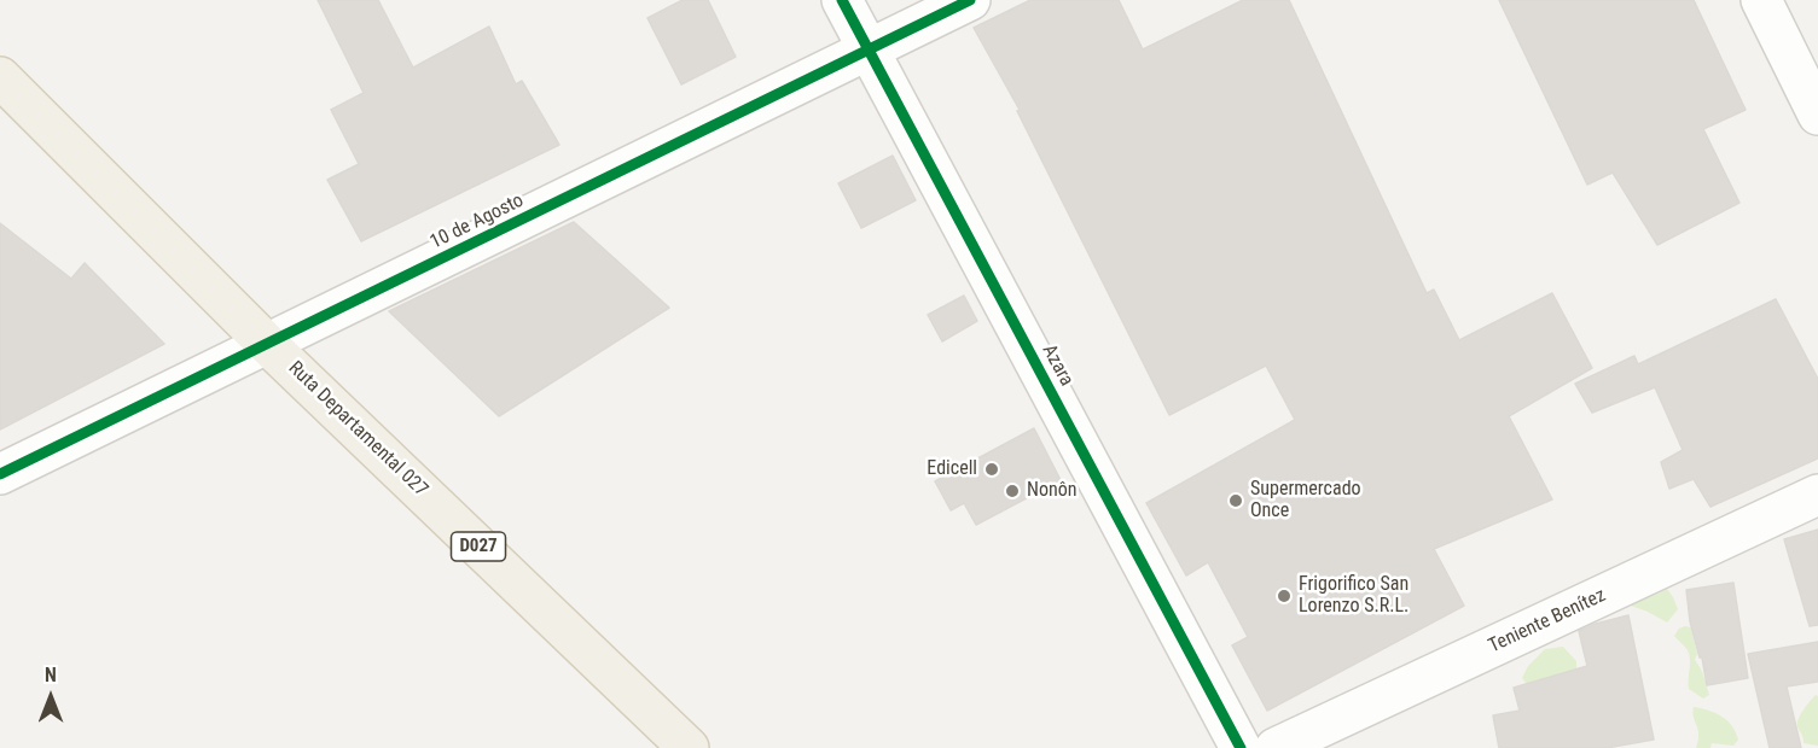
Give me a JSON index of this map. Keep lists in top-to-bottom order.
{
  "streets": {
    "main road": ["Ruta Departamental 027", "D027"],
    "street": ["10 de Agosto", "Azara", "Teniente Benítez"]
  },
  "crossings": [
    ["10 de Agosto", "Azara"],
    ["10 de Agosto", "Ruta Departamental 027"]
  ],
  "places": [
    "Edicell",
    "Nonôn",
    "Supermercado Once",
    "Frigorifico San Lorenzo S.R.L."
  ],
  "north": "top"
}
